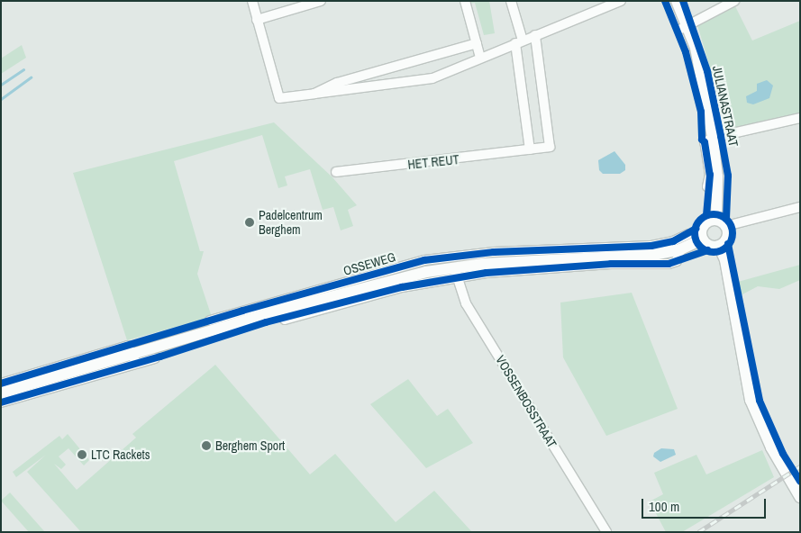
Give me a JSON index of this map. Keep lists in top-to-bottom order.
{
  "streets": {
    "street": [
      "JULIANASTRAAT",
      "HET REUT",
      "OSSEWEG",
      "VOSSENBOSSTRAAT"
    ]
  },
  "crossings": [
    ["JULIANASTRAAT", "OSSEWEG"],
    ["OSSEWEG", "VOSSENBOSSTRAAT"]
  ],
  "places": ["Padelcentrum Berghem", "Berghem Sport", "LTC Rackets"],
  "scale_bar": "100 m"
}
